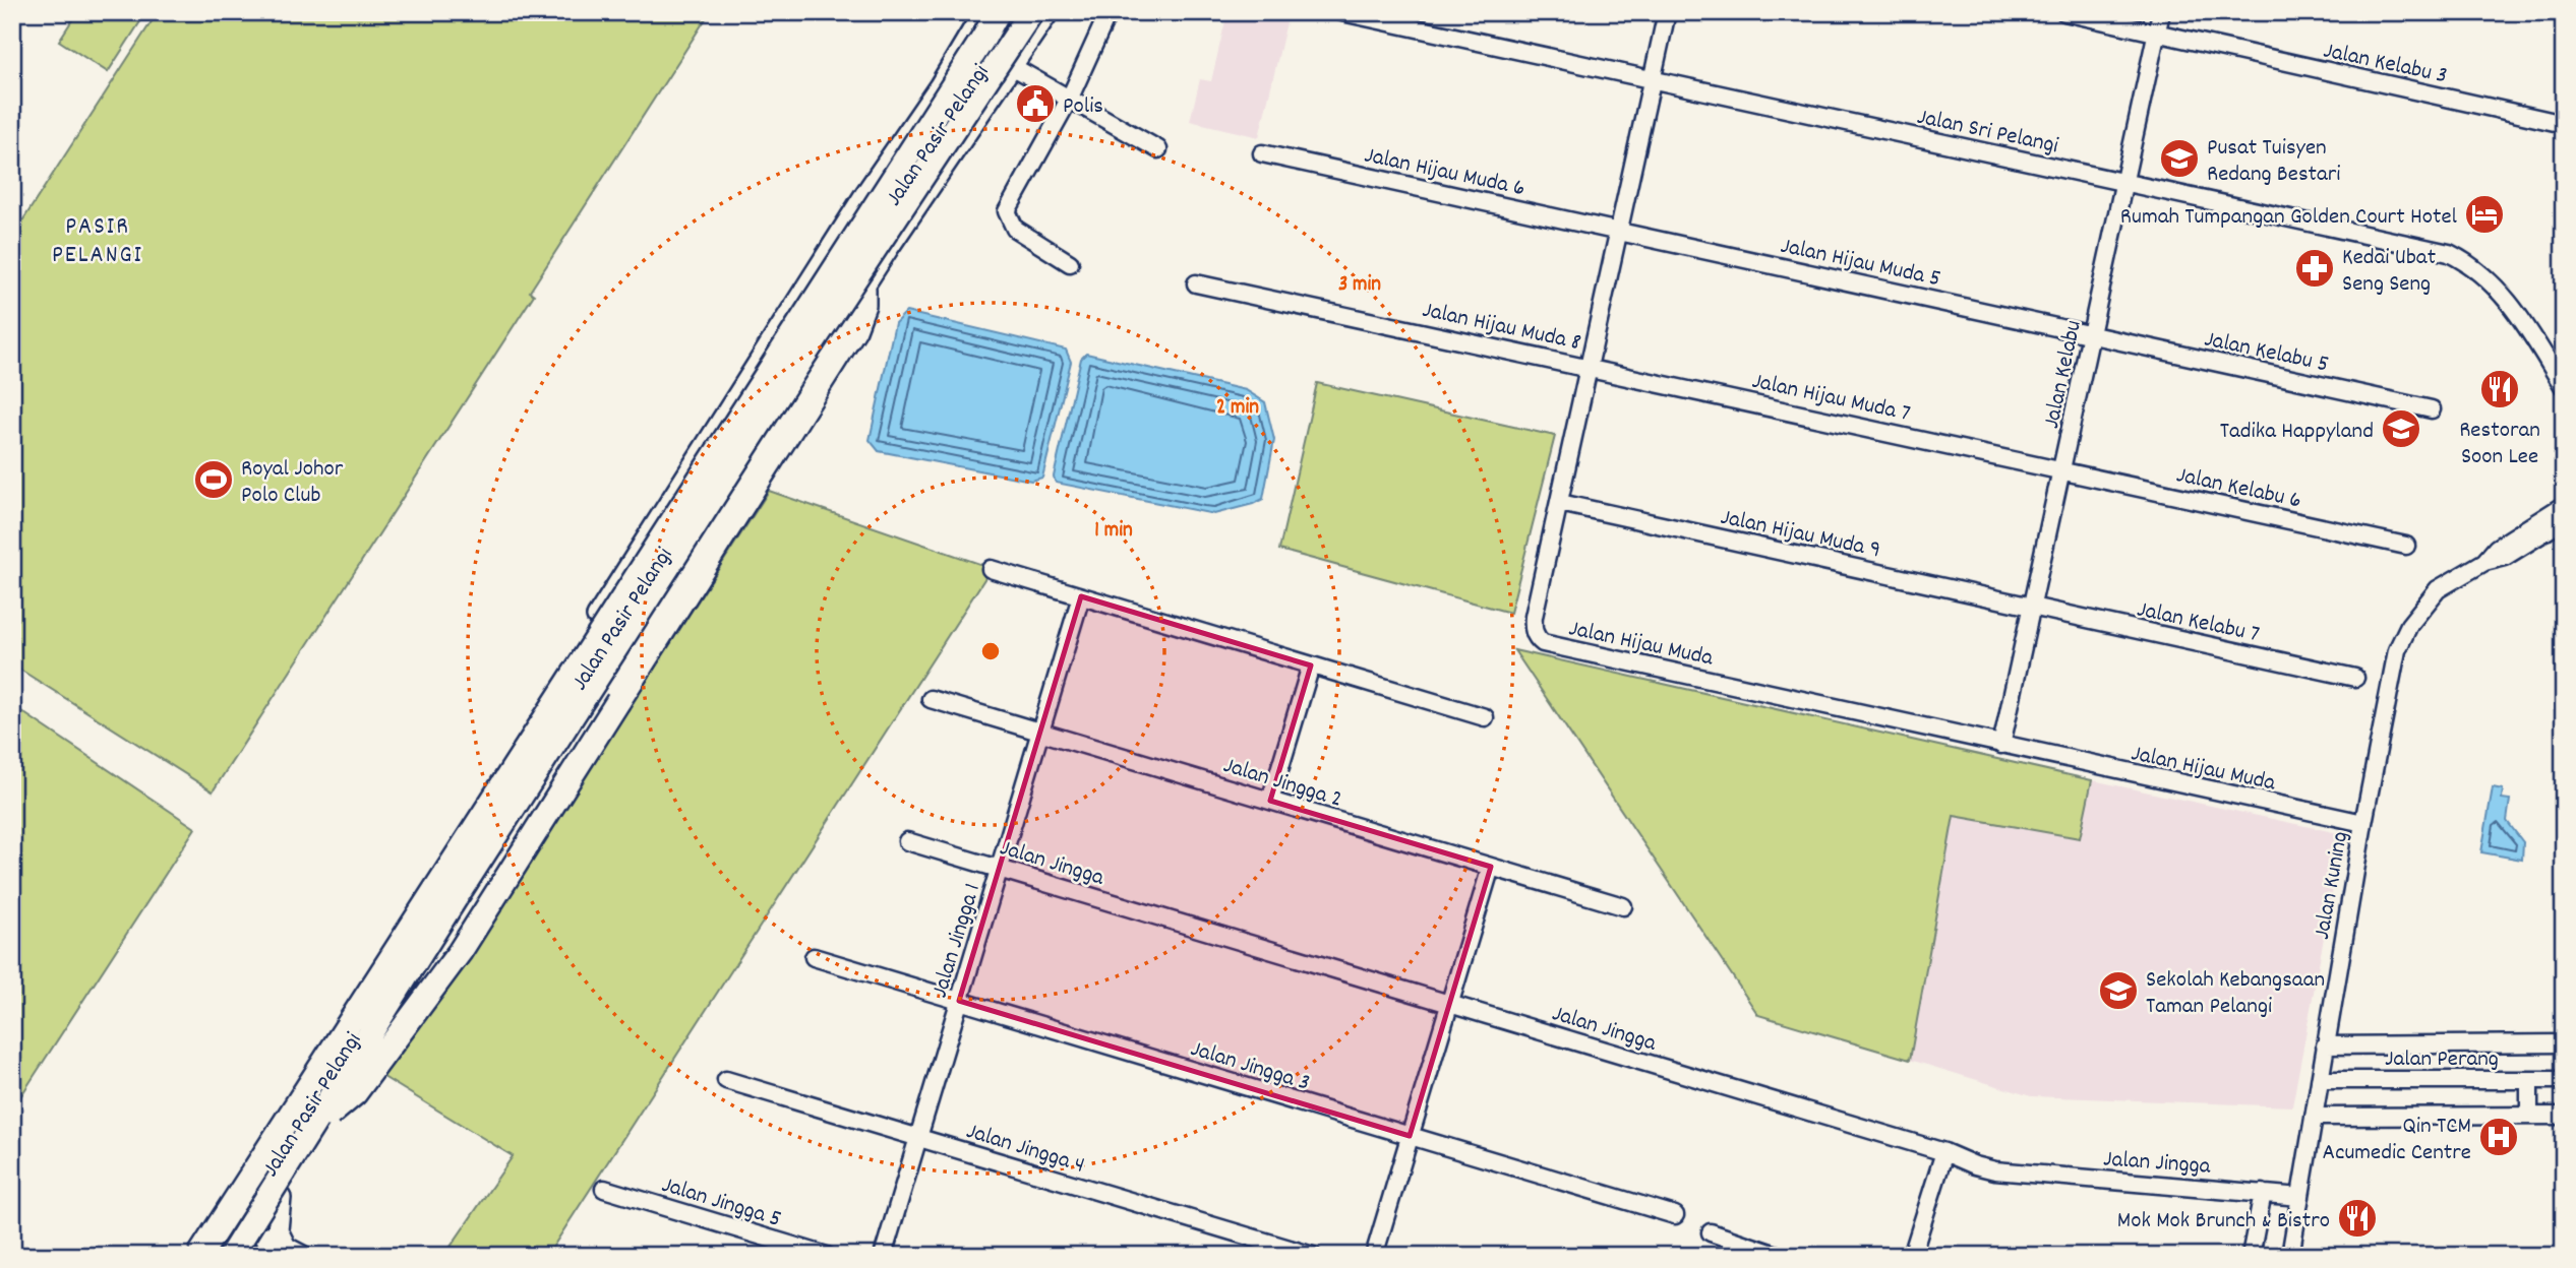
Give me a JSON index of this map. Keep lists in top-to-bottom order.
{
  "streets": {
    "main road": ["Jalan Pasir Pelangi"],
    "street": [
      "Jalan Kelabu 3",
      "Jalan Sri Pelangi",
      "Jalan Hijau Muda 6",
      "Jalan Hijau Muda 5",
      "Jalan Hijau Muda 8",
      "Jalan Kelabu 5",
      "Jalan Kelabu",
      "Jalan Hijau Muda 7",
      "Jalan Kelabu 6",
      "Jalan Hijau Muda 9",
      "Jalan Kelabu 7",
      "Jalan Hijau Muda",
      "Jalan Jingga 2",
      "Jalan Jingga",
      "Jalan Kuning",
      "Jalan Jingga 1",
      "Jalan Perang",
      "Jalan Jingga 3",
      "Jalan Jingga 4",
      "Jalan Jingga 5"
    ]
  },
  "crossings": [
    ["Jalan Kelabu 3", "Jalan Kelabu"],
    ["Jalan Sri Pelangi", "Jalan Kelabu"],
    ["Jalan Sri Pelangi", "Jalan Hijau Muda"],
    ["Jalan Hijau Muda 6", "Jalan Hijau Muda 5"],
    ["Jalan Hijau Muda 6", "Jalan Hijau Muda"],
    ["Jalan Hijau Muda 5", "Jalan Kelabu 5"],
    ["Jalan Hijau Muda 5", "Jalan Kelabu"],
    ["Jalan Hijau Muda 5", "Jalan Hijau Muda"],
    ["Jalan Hijau Muda 8", "Jalan Hijau Muda 7"],
    ["Jalan Hijau Muda 8", "Jalan Hijau Muda"],
    ["Jalan Kelabu 5", "Jalan Kelabu"],
    ["Jalan Kelabu", "Jalan Hijau Muda 7"],
    ["Jalan Kelabu", "Jalan Kelabu 6"],
    ["Jalan Kelabu", "Jalan Hijau Muda 9"],
    ["Jalan Kelabu", "Jalan Kelabu 7"],
    ["Jalan Kelabu", "Jalan Hijau Muda"],
    ["Jalan Hijau Muda 7", "Jalan Kelabu 6"],
    ["Jalan Hijau Muda 7", "Jalan Hijau Muda"],
    ["Jalan Hijau Muda 9", "Jalan Kelabu 7"],
    ["Jalan Hijau Muda 9", "Jalan Hijau Muda"],
    ["Jalan Hijau Muda", "Jalan Kuning"],
    ["Jalan Jingga 2", "Jalan Jingga 1"],
    ["Jalan Jingga", "Jalan Kuning"],
    ["Jalan Jingga", "Jalan Jingga 1"],
    ["Jalan Kuning", "Jalan Perang"],
    ["Jalan Jingga 1", "Jalan Jingga 3"],
    ["Jalan Jingga 1", "Jalan Jingga 4"]
  ],
  "districts": ["PASIR PELANGI"],
  "places": {
    "public building": ["Polis"],
    "school or university": ["Pusat Tuisyen Redang Bestari", "Tadika Happyland", "Sekolah Kebangsaan Taman Pelangi"],
    "hotel": ["Rumah Tumpangan Golden Court Hotel"],
    "pharmacy": ["Kedai Ubat Seng Seng"],
    "restaurant": ["Restoran Soon Lee", "Mok Mok Brunch & Bistro"],
    "sports": ["Royal Johor Polo Club"],
    "hospital": ["Qin TCM Acumedic Centre"]
  },
  "rings": ["3 min", "2 min", "1 min"]
}
